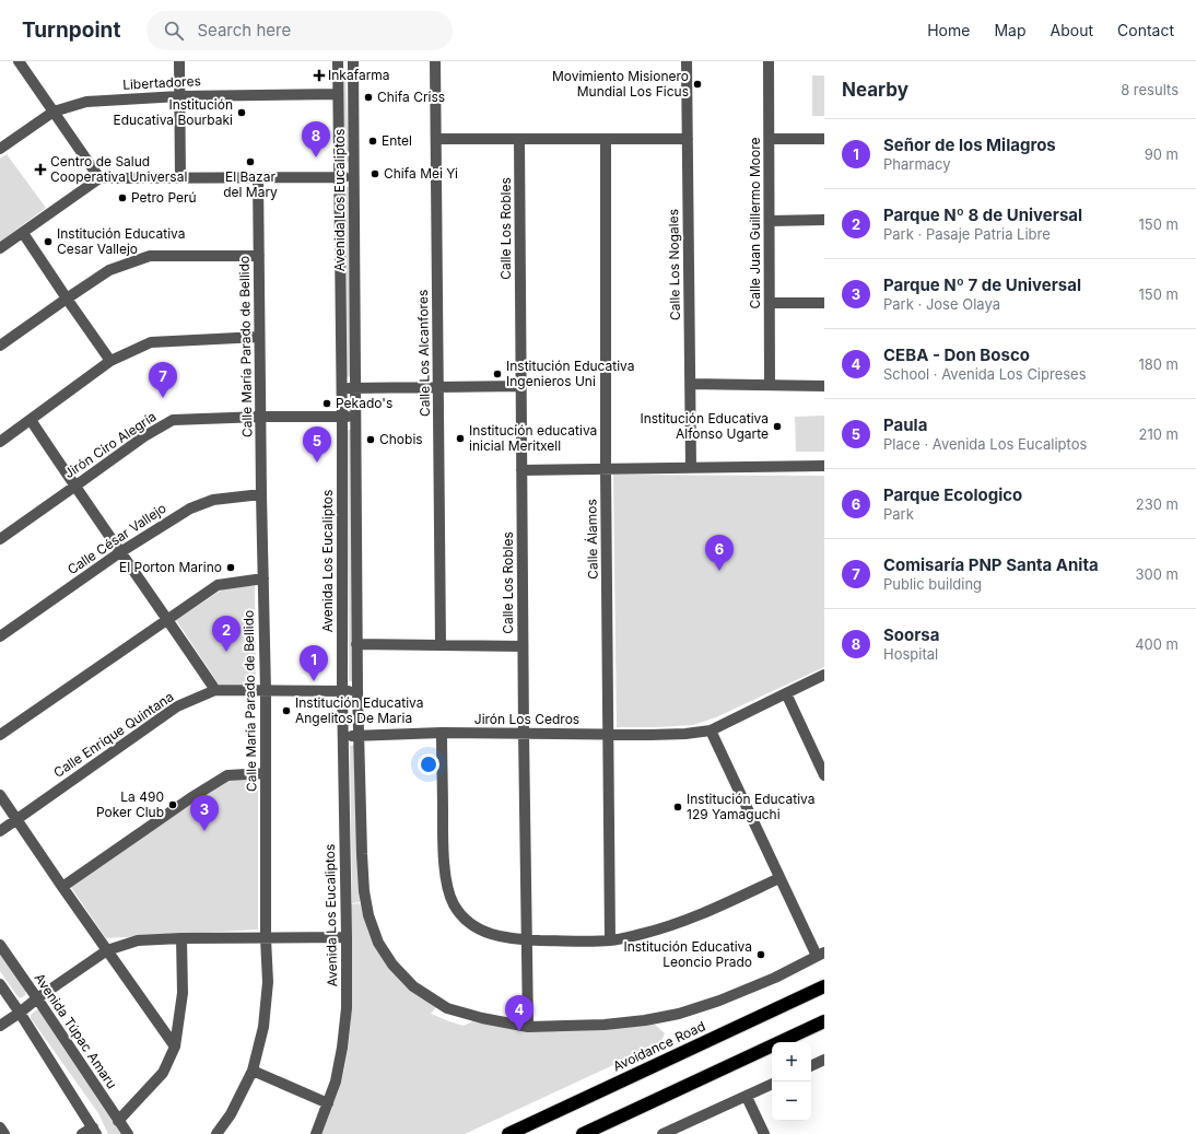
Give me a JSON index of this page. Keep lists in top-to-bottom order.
{
  "streets": {
    "highway": ["Avoidance Road"],
    "street": [
      "Libertadores",
      "Avenida Los Eucaliptos",
      "Calle Juan Guillermo Moore",
      "Calle Los Robles",
      "Calle Los Nogales",
      "Calle María Parado de Bellido",
      "Calle Los Alcanfores",
      "Jirón Ciro Alegría",
      "Calle César Vallejo",
      "Calle Álamos",
      "Jirón Los Cedros",
      "Calle Enrique Quintana",
      "Avenida Túpac Amaru"
    ]
  },
  "crossings": [
    ["Libertadores", "Avenida Los Eucaliptos"],
    ["Avenida Los Eucaliptos", "Calle Los Robles"],
    ["Avenida Los Eucaliptos", "Jirón Ciro Alegría"],
    ["Avenida Los Eucaliptos", "Jirón Los Cedros"],
    ["Avenida Los Eucaliptos", "Calle Enrique Quintana"],
    ["Calle Los Robles", "Jirón Los Cedros"],
    ["Calle María Parado de Bellido", "Jirón Ciro Alegría"],
    ["Calle María Parado de Bellido", "Calle César Vallejo"],
    ["Calle María Parado de Bellido", "Calle Enrique Quintana"],
    ["Calle Álamos", "Jirón Los Cedros"]
  ],
  "places": {
    "health": ["Inkafarma", "Centro de Salud Cooperativa Universal"],
    "other": [
      "Movimiento Misionero Mundial Los Ficus",
      "Chifa Criss",
      "Institución Educativa Bourbaki",
      "Entel",
      "El Bazar del Mary",
      "Chifa Mei Yi",
      "Petro Perú",
      "Institución Educativa Cesar Vallejo",
      "Institución Educativa Ingenieros Uni",
      "Pekado's",
      "Institución Educativa Alfonso Ugarte",
      "Institución educativa inicial Meritxell",
      "Chobis",
      "El Porton Marino",
      "Institución Educativa Angelitos De Maria",
      "La 490 Poker Club",
      "Institución Educativa 129 Yamaguchi",
      "Institución Educativa Leoncio Prado"
    ]
  },
  "page": {
    "header": "Turnpoint",
    "search": "Search here",
    "nav": [
      "Home",
      "Map",
      "About",
      "Contact"
    ],
    "heading": ["Nearby", "8 results"],
    "list": [
      {
        "mark": "1",
        "name": "Señor de los Milagros",
        "note": "Pharmacy",
        "value": "90 m"
      },
      {
        "mark": "2",
        "name": "Parque Nº 8 de Universal",
        "note": "Park · Pasaje Patria Libre",
        "value": "150 m"
      },
      {
        "mark": "3",
        "name": "Parque Nº 7 de Universal",
        "note": "Park · Jose Olaya",
        "value": "150 m"
      },
      {
        "mark": "4",
        "name": "CEBA - Don Bosco",
        "note": "School · Avenida Los Cipreses",
        "value": "180 m"
      },
      {
        "mark": "5",
        "name": "Paula",
        "note": "Place · Avenida Los Eucaliptos",
        "value": "210 m"
      },
      {
        "mark": "6",
        "name": "Parque Ecologico",
        "note": "Park",
        "value": "230 m"
      },
      {
        "mark": "7",
        "name": "Comisaría PNP Santa Anita",
        "note": "Public building",
        "value": "300 m"
      },
      {
        "mark": "8",
        "name": "Soorsa",
        "note": "Hospital",
        "value": "400 m"
      }
    ],
    "pins": [
      "8",
      "7",
      "5",
      "6",
      "2",
      "1",
      "3",
      "4"
    ],
    "map_buttons": ["+", "−"]
  }
}
